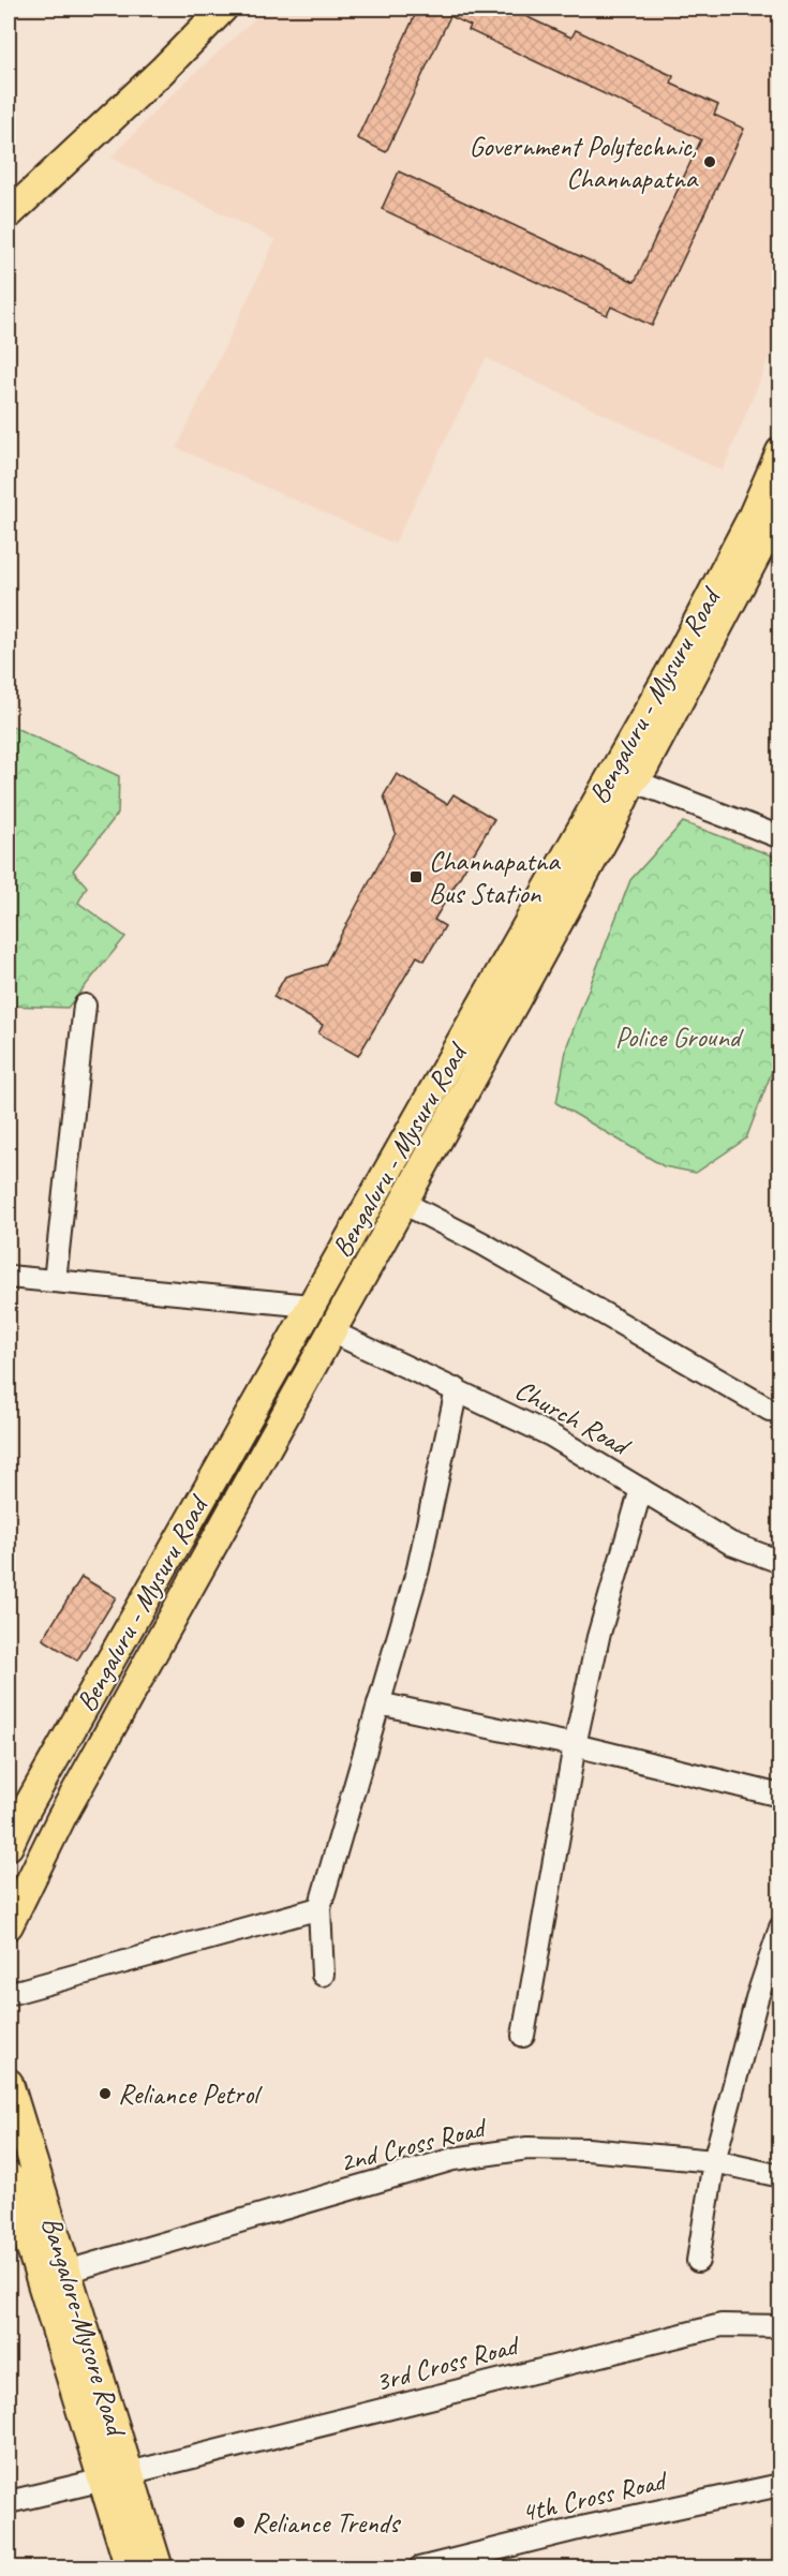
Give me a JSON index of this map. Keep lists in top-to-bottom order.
{
  "streets": {
    "main road": ["Bengaluru - Mysuru Road", "Bangalore-Mysore Road"],
    "street": [
      "Church Road",
      "2nd Cross Road",
      "3rd Cross Road",
      "4th Cross Road"
    ]
  },
  "crossings": [
    ["Bengaluru - Mysuru Road", "Church Road"],
    ["2nd Cross Road", "Bangalore-Mysore Road"],
    ["Bangalore-Mysore Road", "3rd Cross Road"]
  ],
  "parks": ["Police Ground"],
  "places": {
    "other": ["Government Polytechnic, Channapatna", "Reliance Petrol", "Reliance Trends"],
    "transit": ["Channapatna Bus Station"]
  }
}
